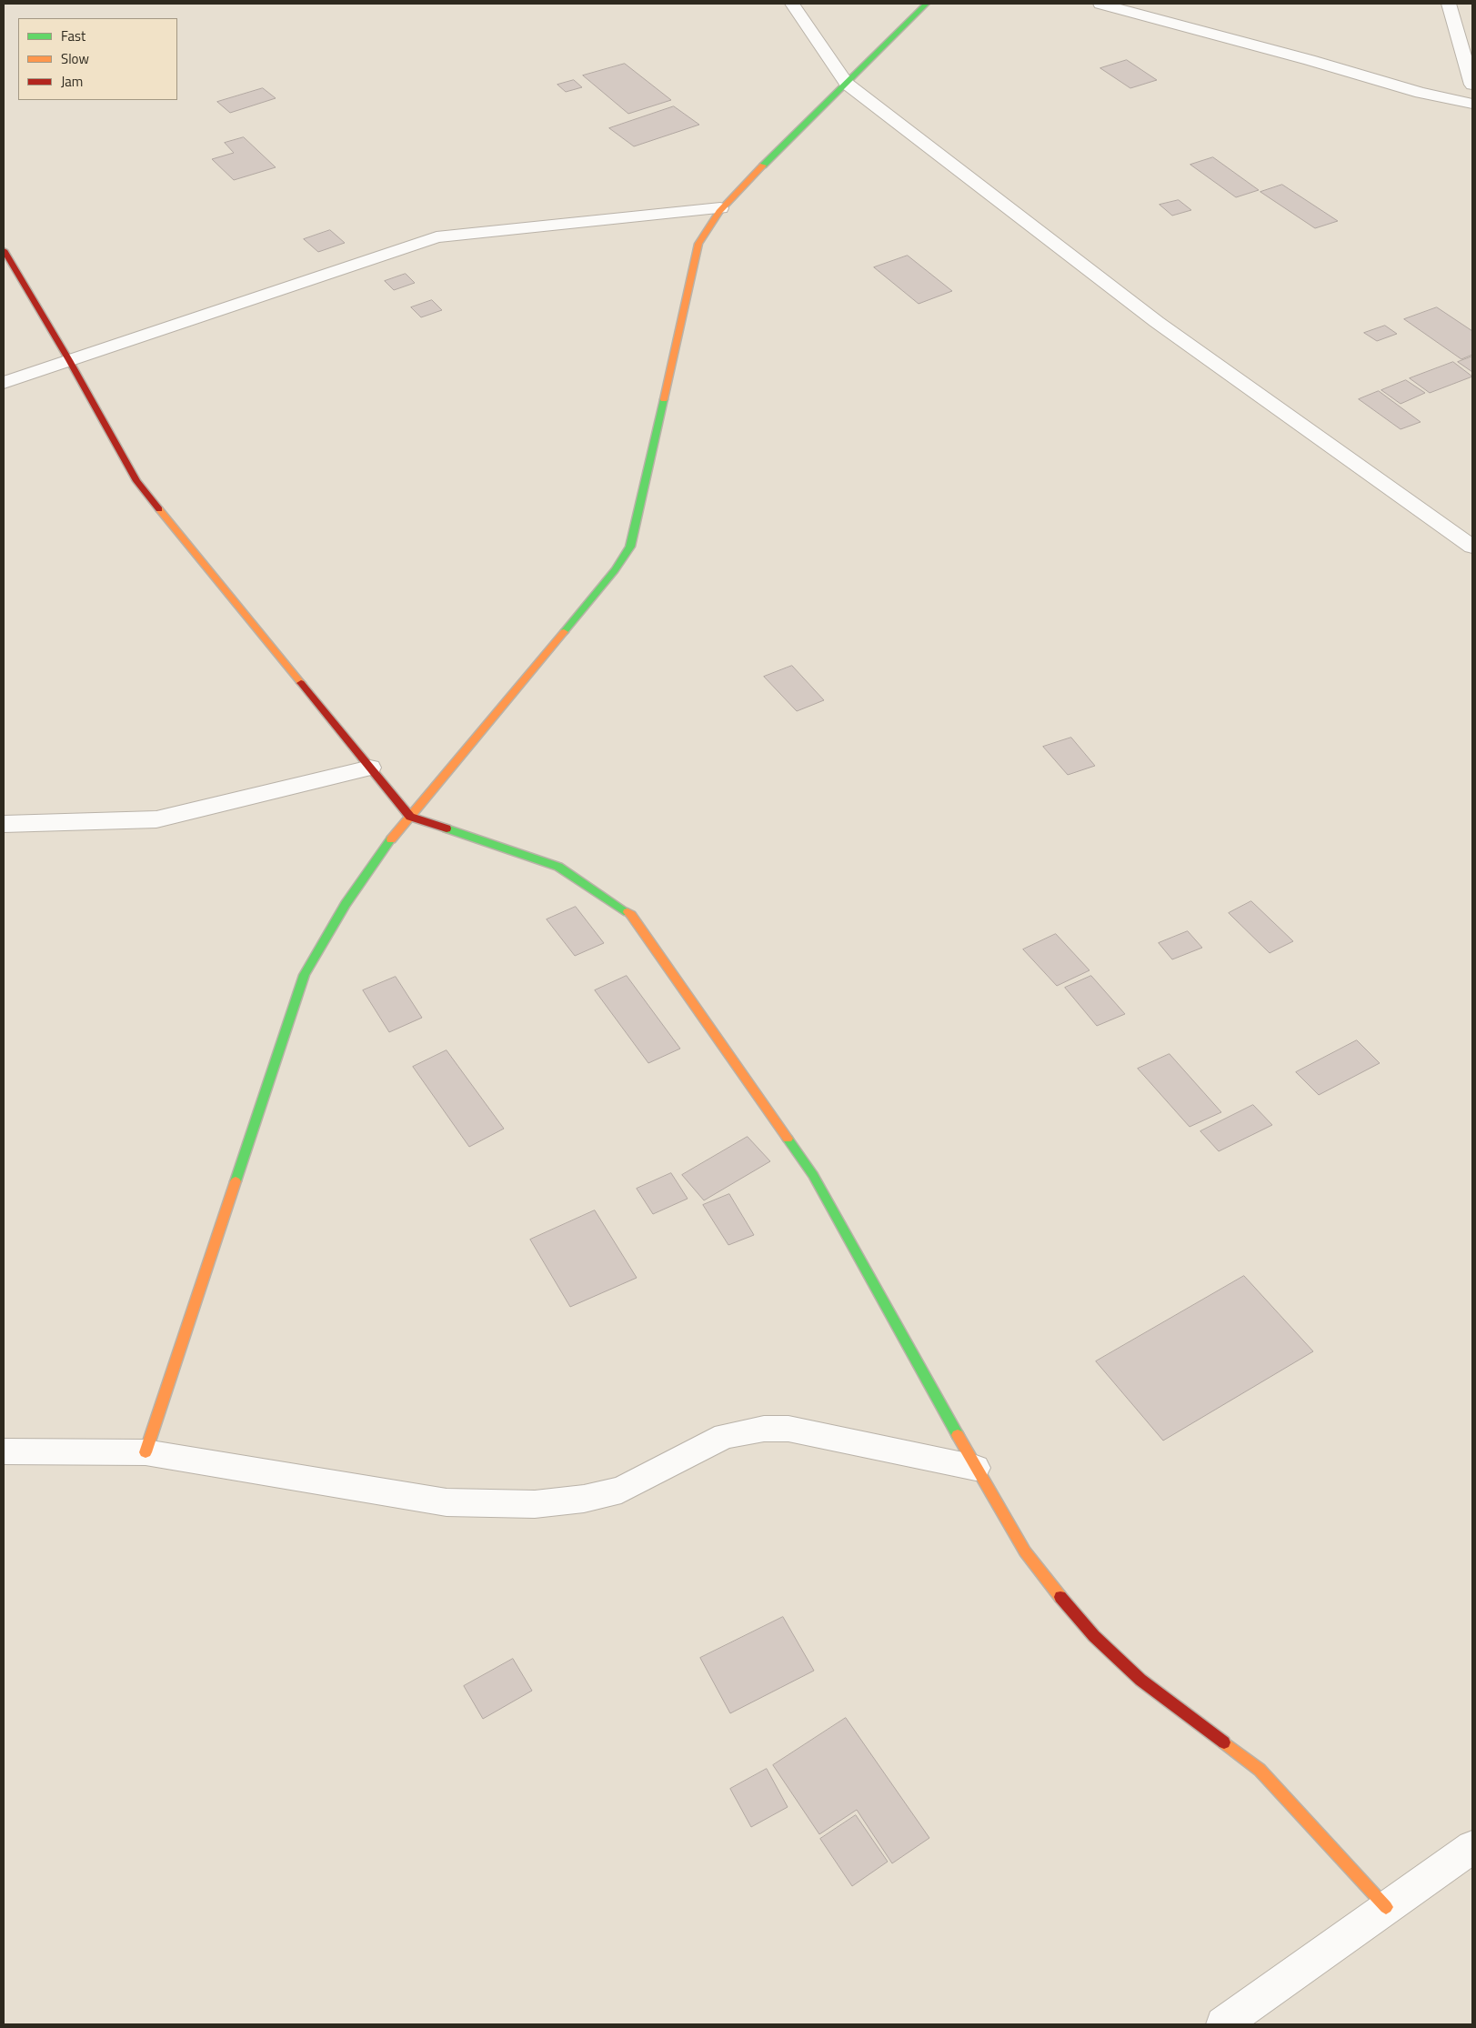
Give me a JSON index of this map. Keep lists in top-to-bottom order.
{
  "legend": ["Fast", "Slow", "Jam"]
}
